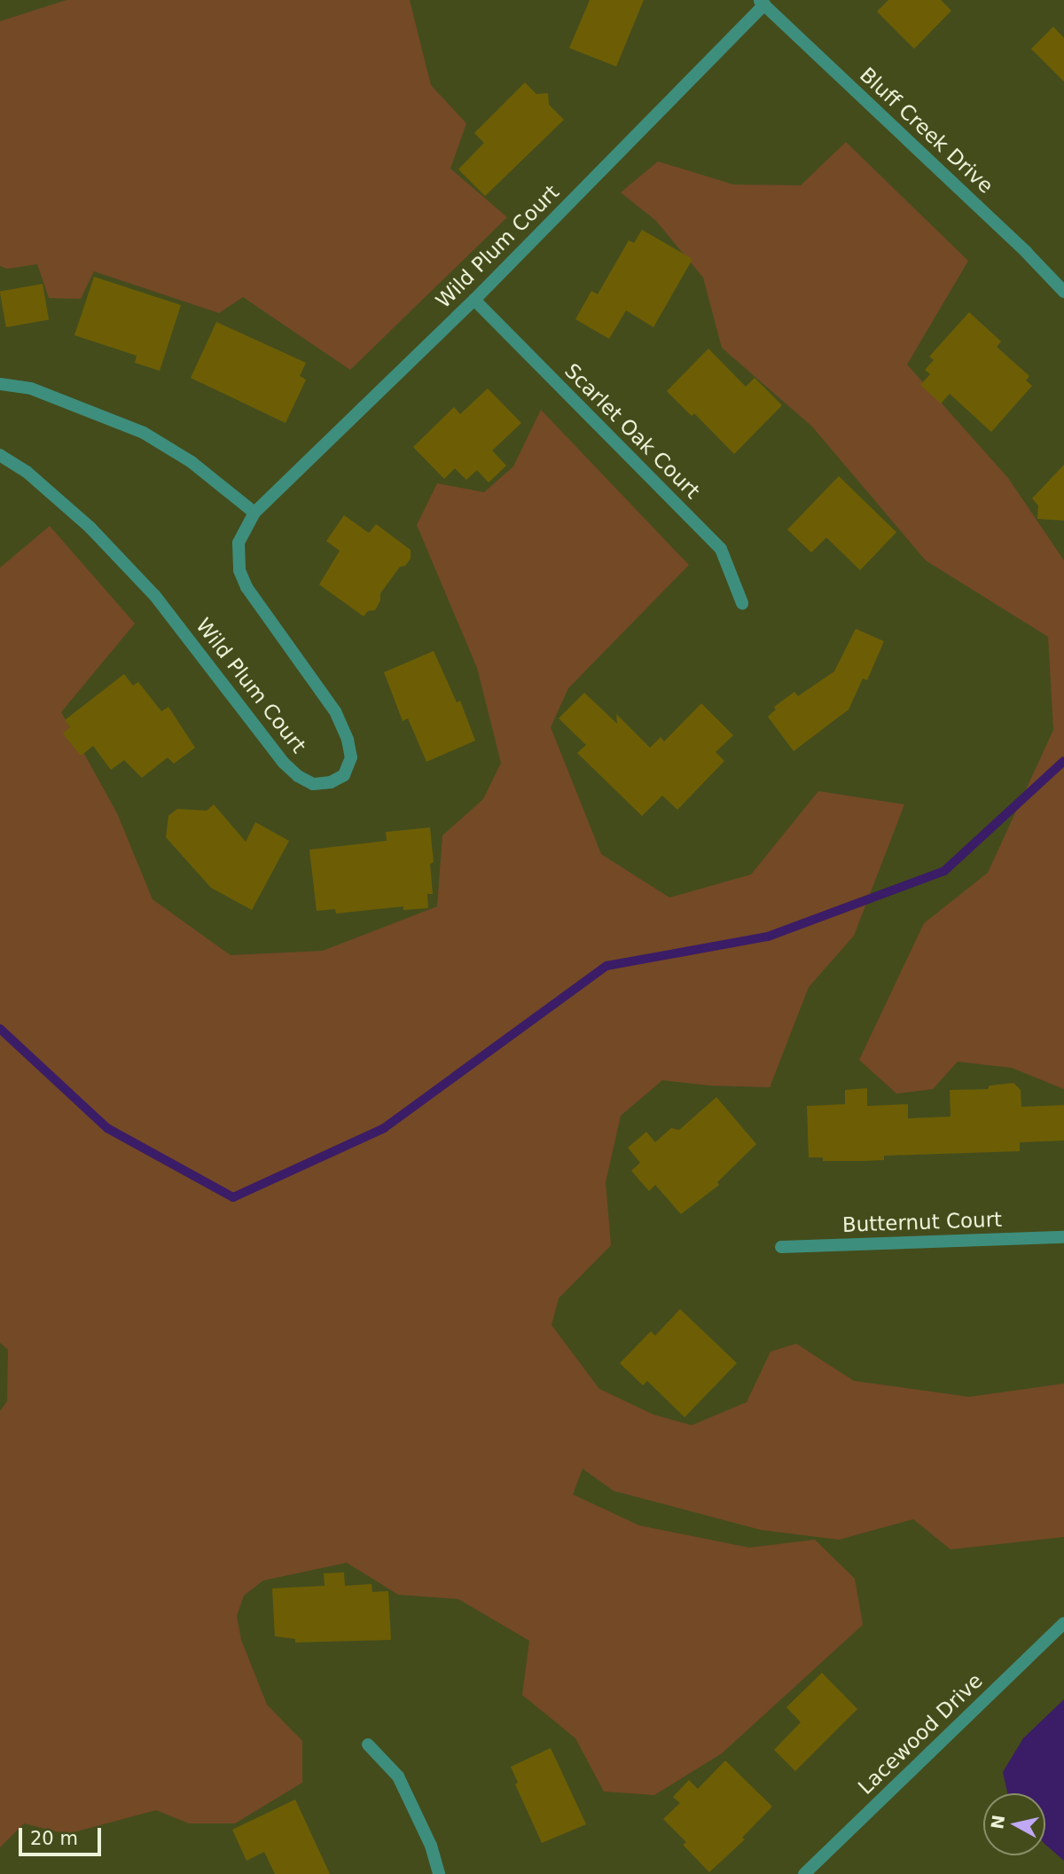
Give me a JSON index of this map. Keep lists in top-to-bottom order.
{
  "streets": {
    "street": [
      "Bluff Creek Drive",
      "Wild Plum Court",
      "Scarlet Oak Court",
      "Butternut Court",
      "Lacewood Drive"
    ]
  },
  "crossings": [
    ["Bluff Creek Drive", "Wild Plum Court"],
    ["Wild Plum Court", "Scarlet Oak Court"]
  ],
  "scale_bar": "20 m",
  "north": "left"
}
